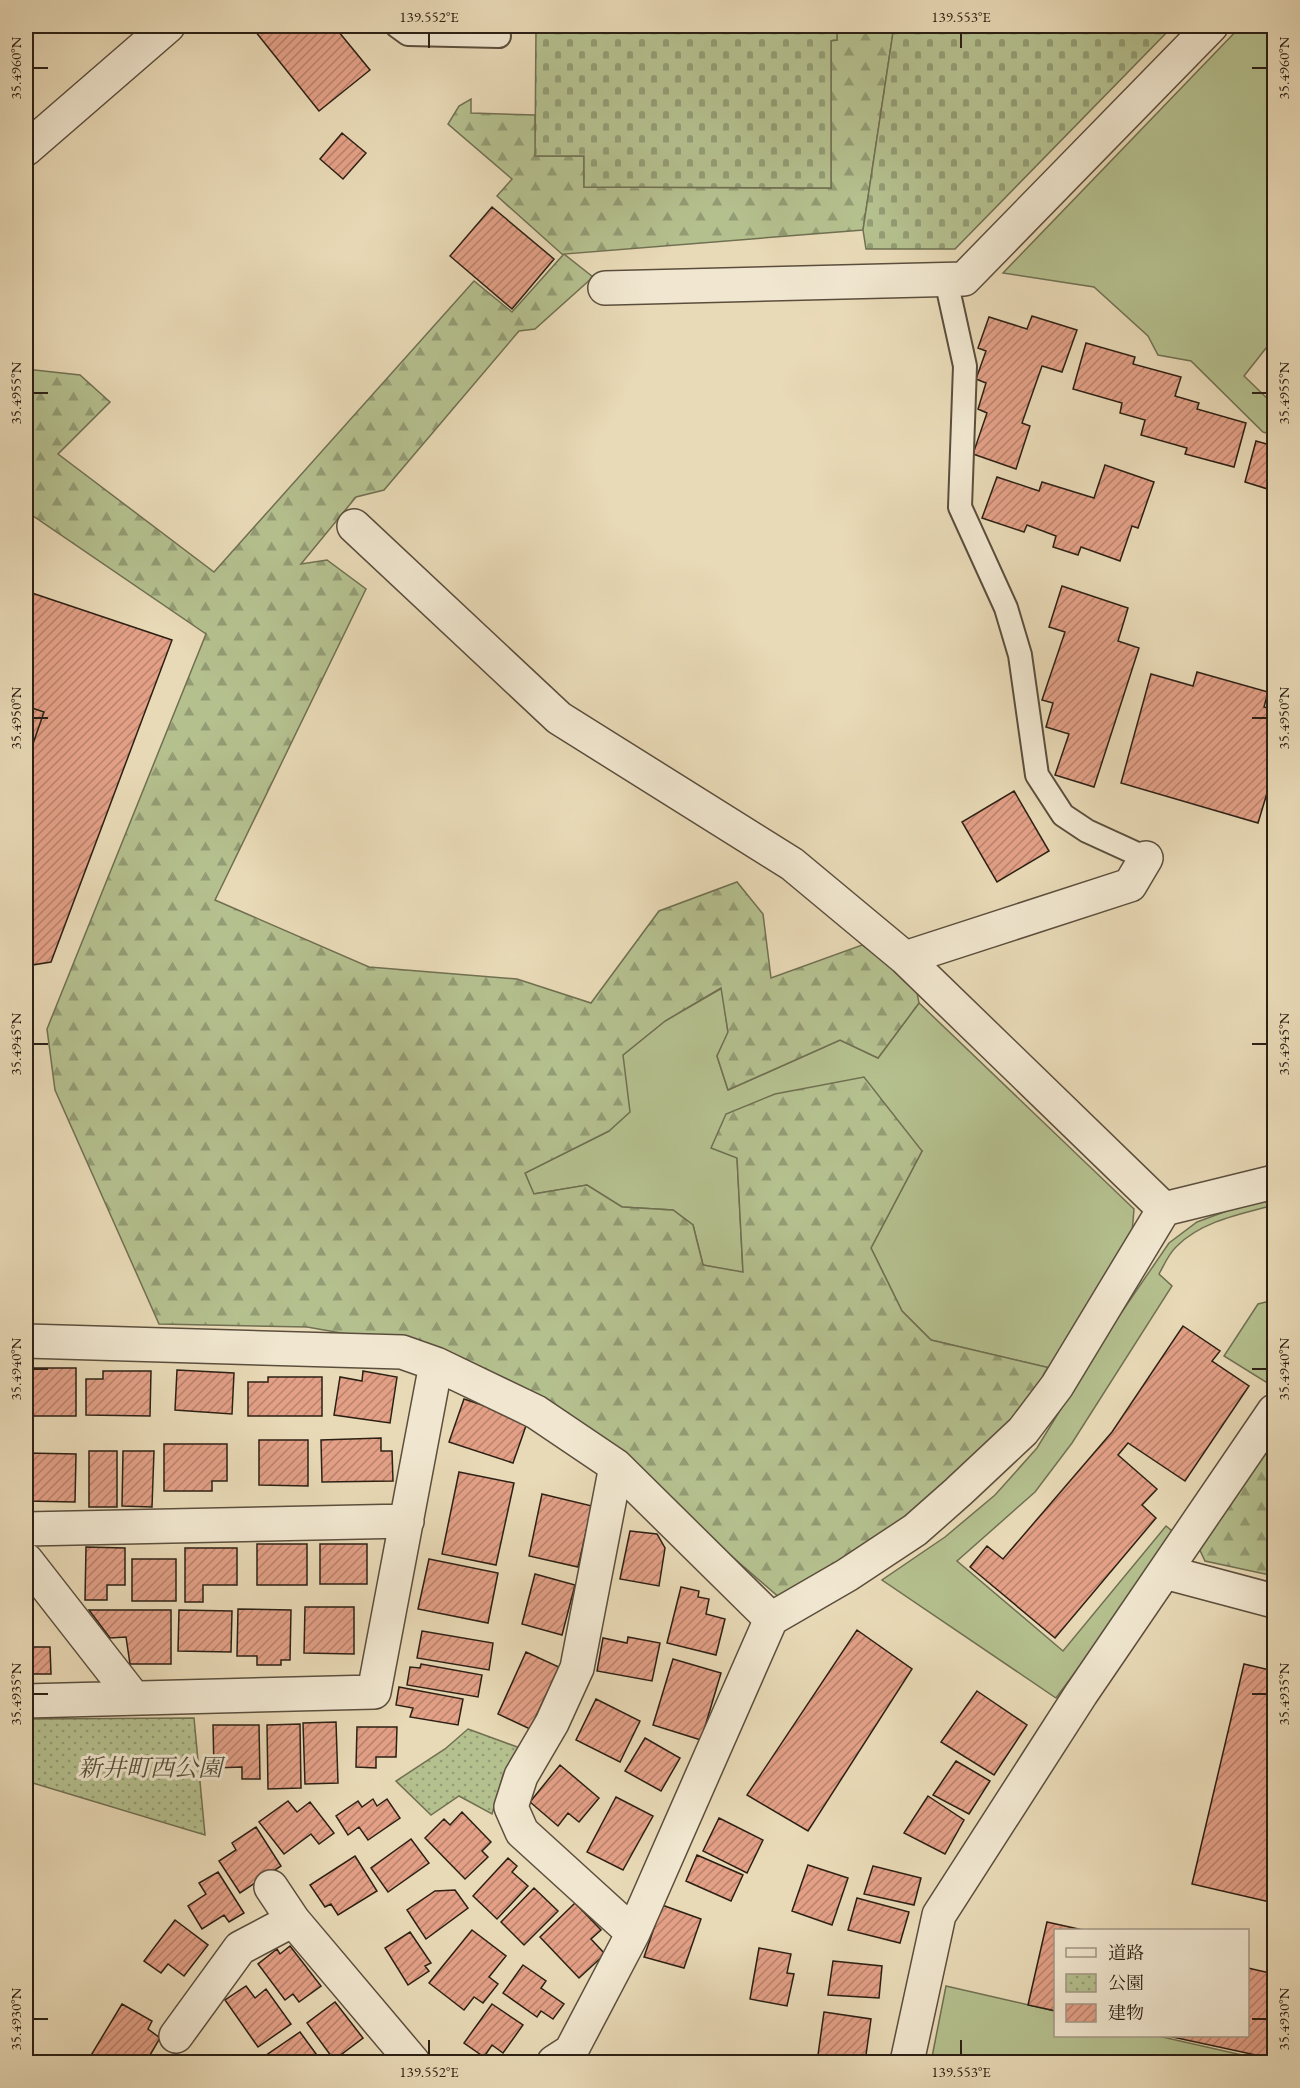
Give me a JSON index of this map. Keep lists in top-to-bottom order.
{
  "parks": ["新井町西公園"],
  "legend": ["道路", "公園", "建物"],
  "coordinates": [
    "139.552°E",
    "139.553°E",
    "35.4960°N",
    "35.4955°N",
    "35.4950°N",
    "35.4945°N",
    "35.4940°N",
    "35.4935°N",
    "35.4930°N"
  ]
}
